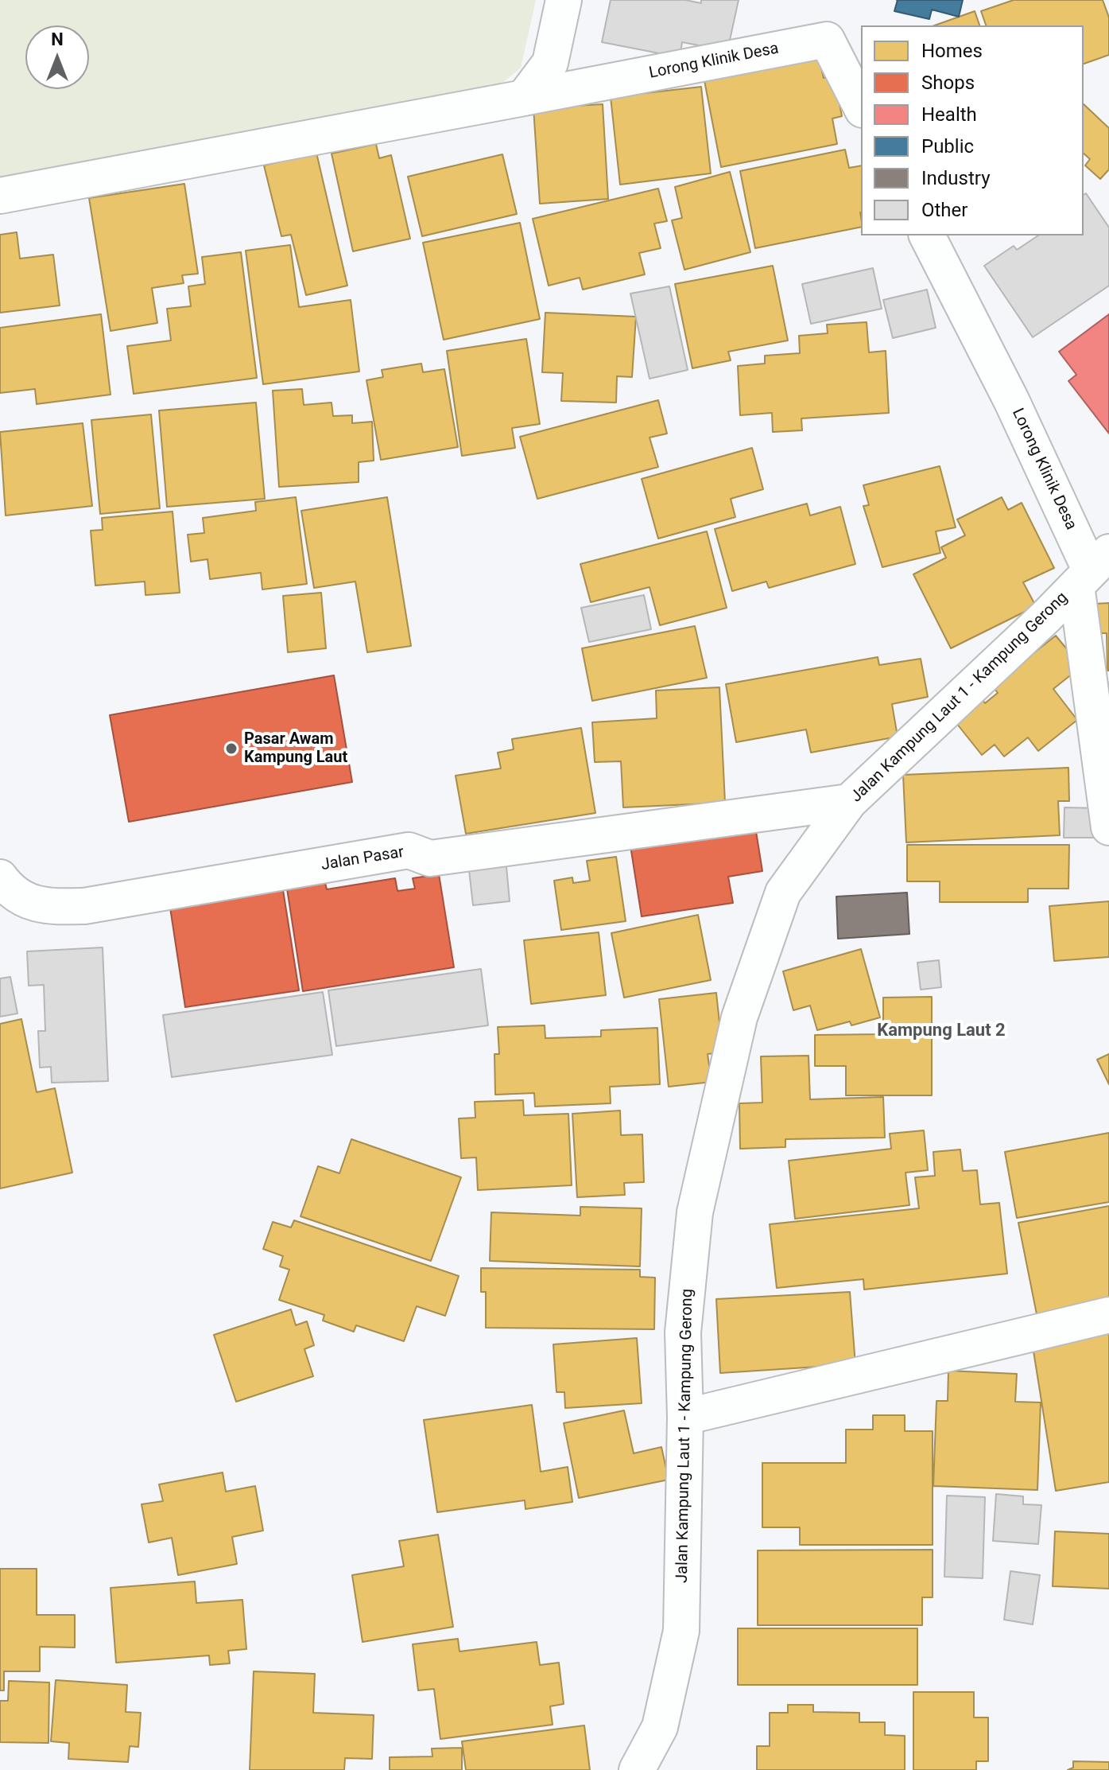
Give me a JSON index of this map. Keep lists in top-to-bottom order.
{
  "streets": {
    "street": ["Lorong Klinik Desa", "Jalan Kampung Laut 1 - Kampung Gerong", "Jalan Pasar"]
  },
  "crossings": [
    ["Lorong Klinik Desa", "Jalan Kampung Laut 1 - Kampung Gerong"],
    ["Jalan Kampung Laut 1 - Kampung Gerong", "Jalan Pasar"]
  ],
  "districts": ["Kampung Laut 2"],
  "places": ["Pasar Awam Kampung Laut"],
  "legend": [
    "Homes",
    "Shops",
    "Health",
    "Public",
    "Industry",
    "Other"
  ],
  "north": "top"
}
